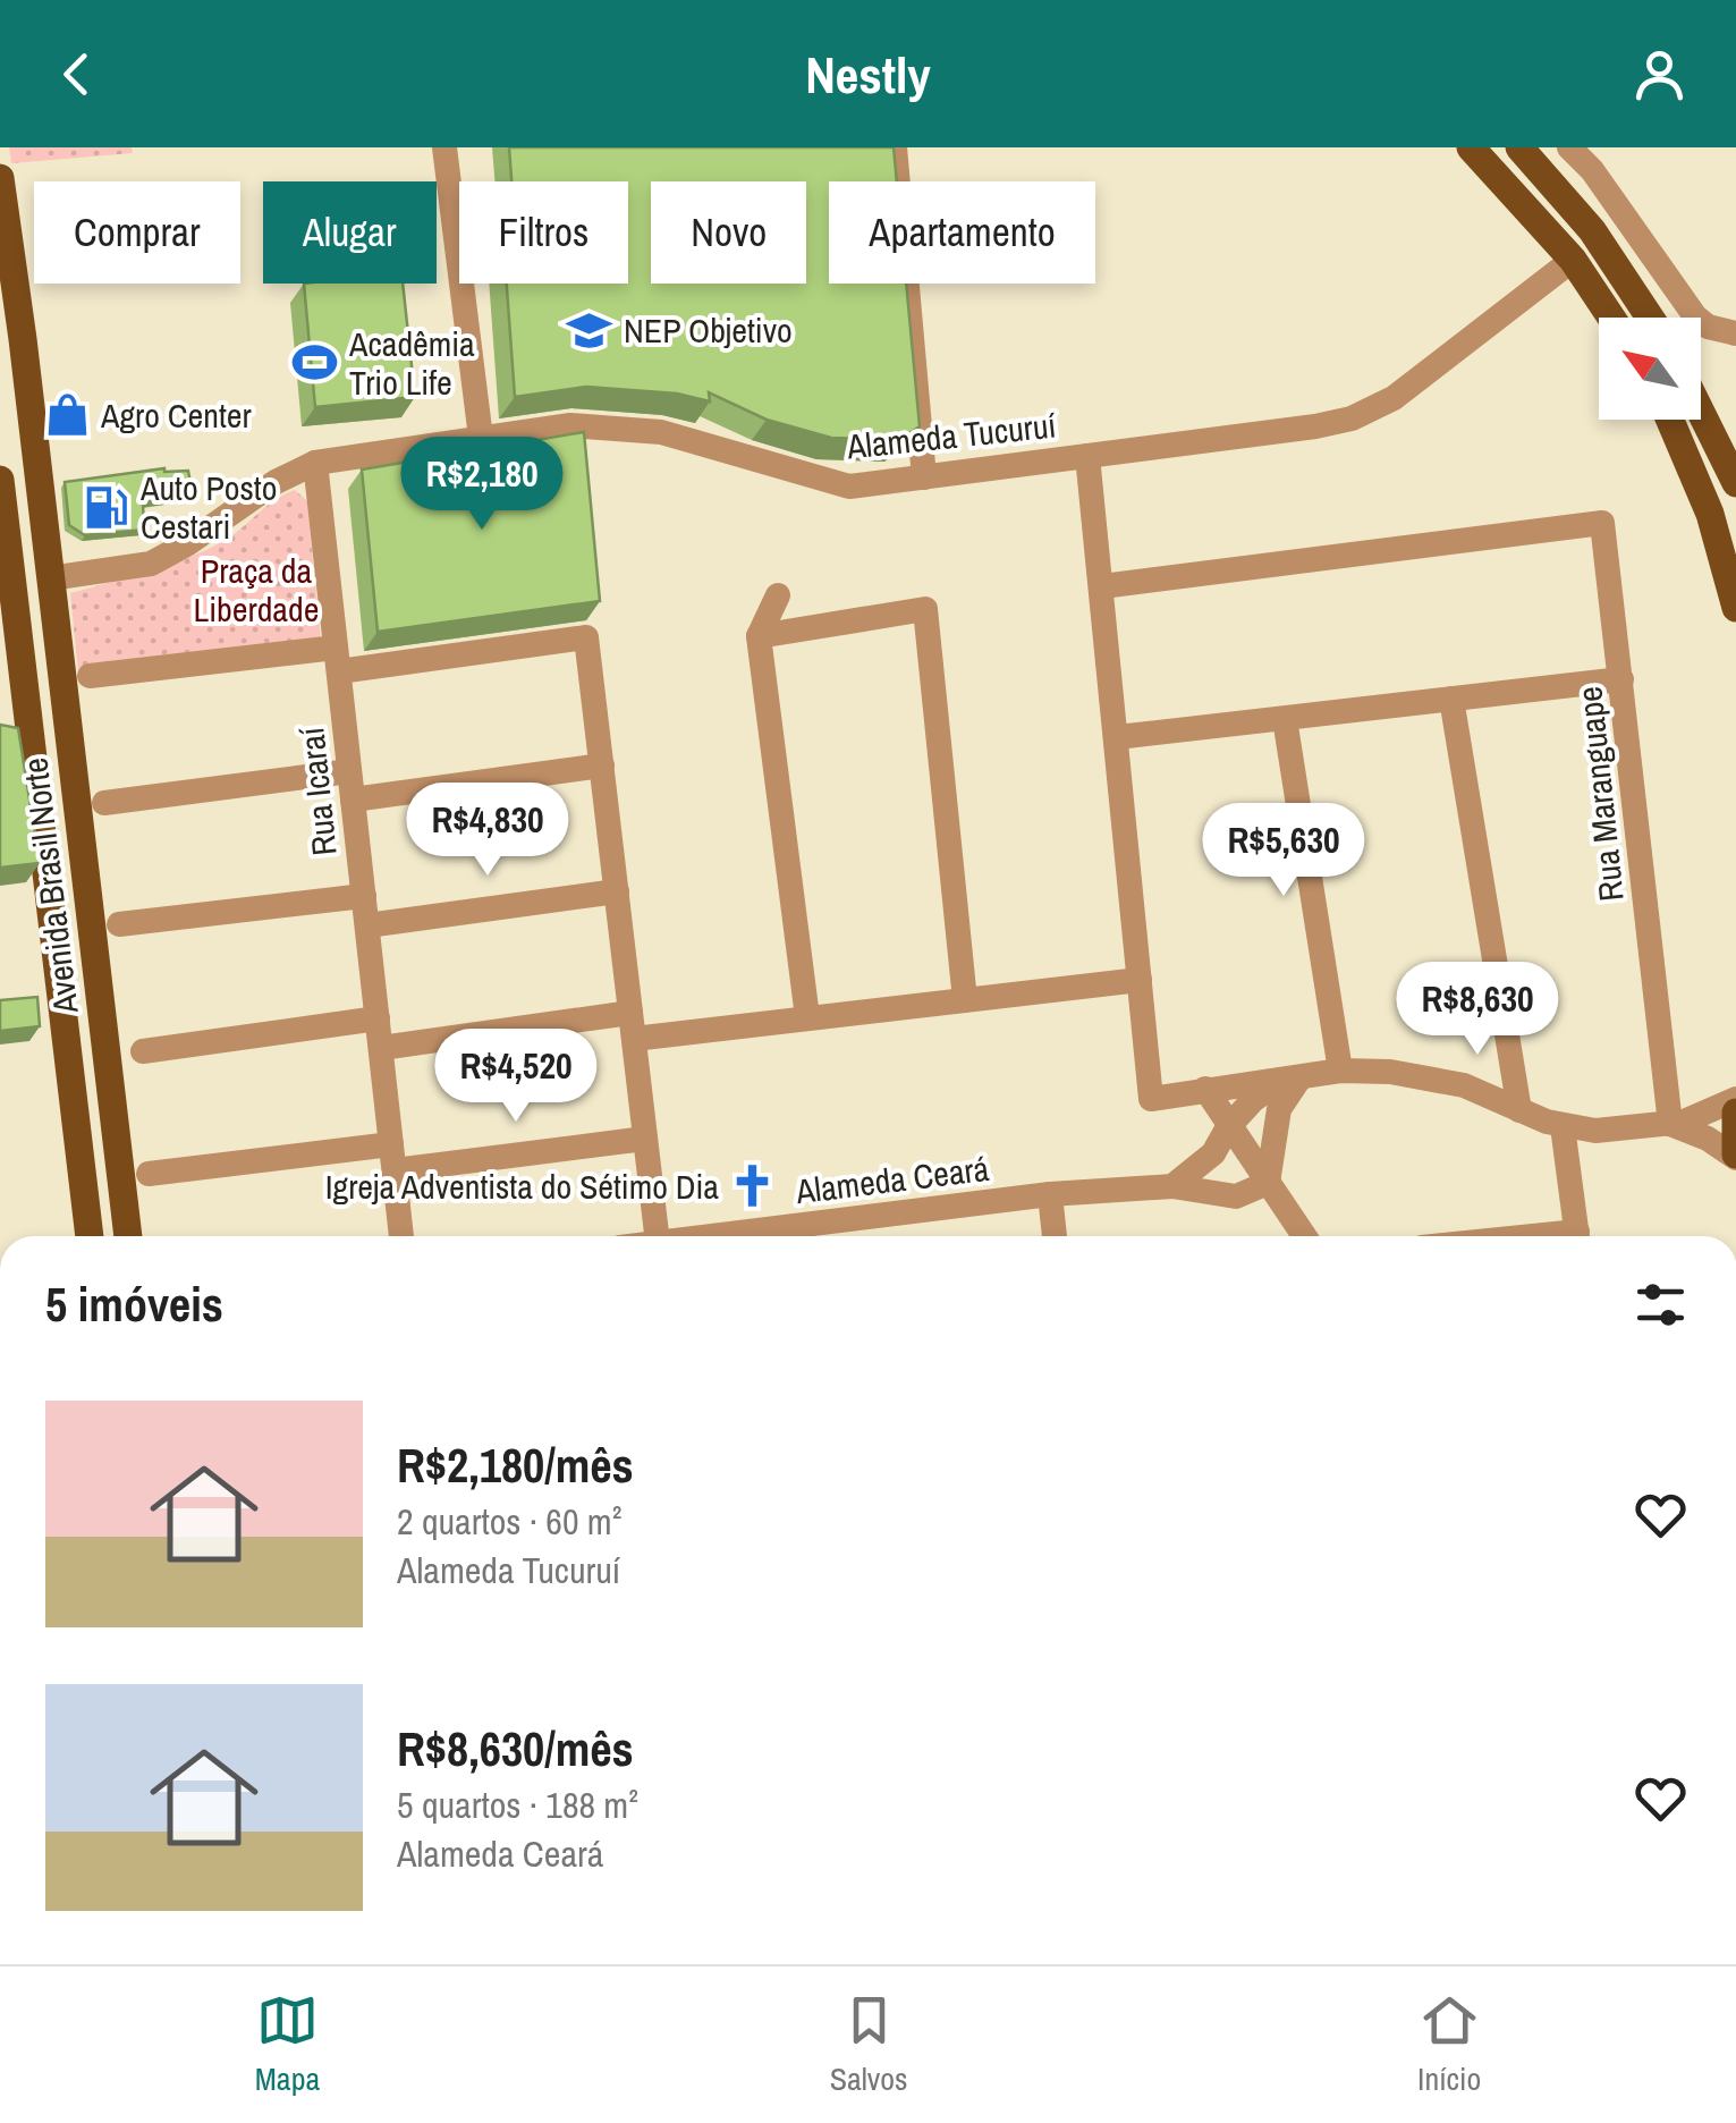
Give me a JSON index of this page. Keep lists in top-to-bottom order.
{
  "streets": {
    "main road": ["Avenida Brasil Norte"],
    "street": [
      "Alameda Tucuruí",
      "Rua Icaraí",
      "Rua Maranguape",
      "Alameda Ceará"
    ]
  },
  "crossings": [
    ["Alameda Tucuruí", "Rua Icaraí"],
    ["Alameda Tucuruí", "Avenida Brasil Norte"]
  ],
  "parks": ["Praça da Liberdade"],
  "places": {
    "school or university": ["NEP Objetivo"],
    "sports": ["Acadêmia Trio Life"],
    "shop": ["Agro Center"],
    "fuel station": ["Auto Posto Cestari"],
    "church": ["Igreja Adventista do Sétimo Dia"]
  },
  "north": "top left",
  "page": {
    "header": "Nestly",
    "chip": [
      "Comprar",
      "Alugar",
      "Filtros",
      "Novo",
      "Apartamento"
    ],
    "price": [
      "R$2,180",
      "R$4,830",
      "R$5,630",
      "R$8,630",
      "R$4,520"
    ],
    "heading": "5 imóveis",
    "list": [
      {
        "name": "R$2,180/mês",
        "note": "2 quartos · 60 m² · Alameda Tucuruí"
      },
      {
        "name": "R$8,630/mês",
        "note": "5 quartos · 188 m² · Alameda Ceará"
      }
    ],
    "tabs": ["Mapa", "Salvos", "Início"]
  }
}
